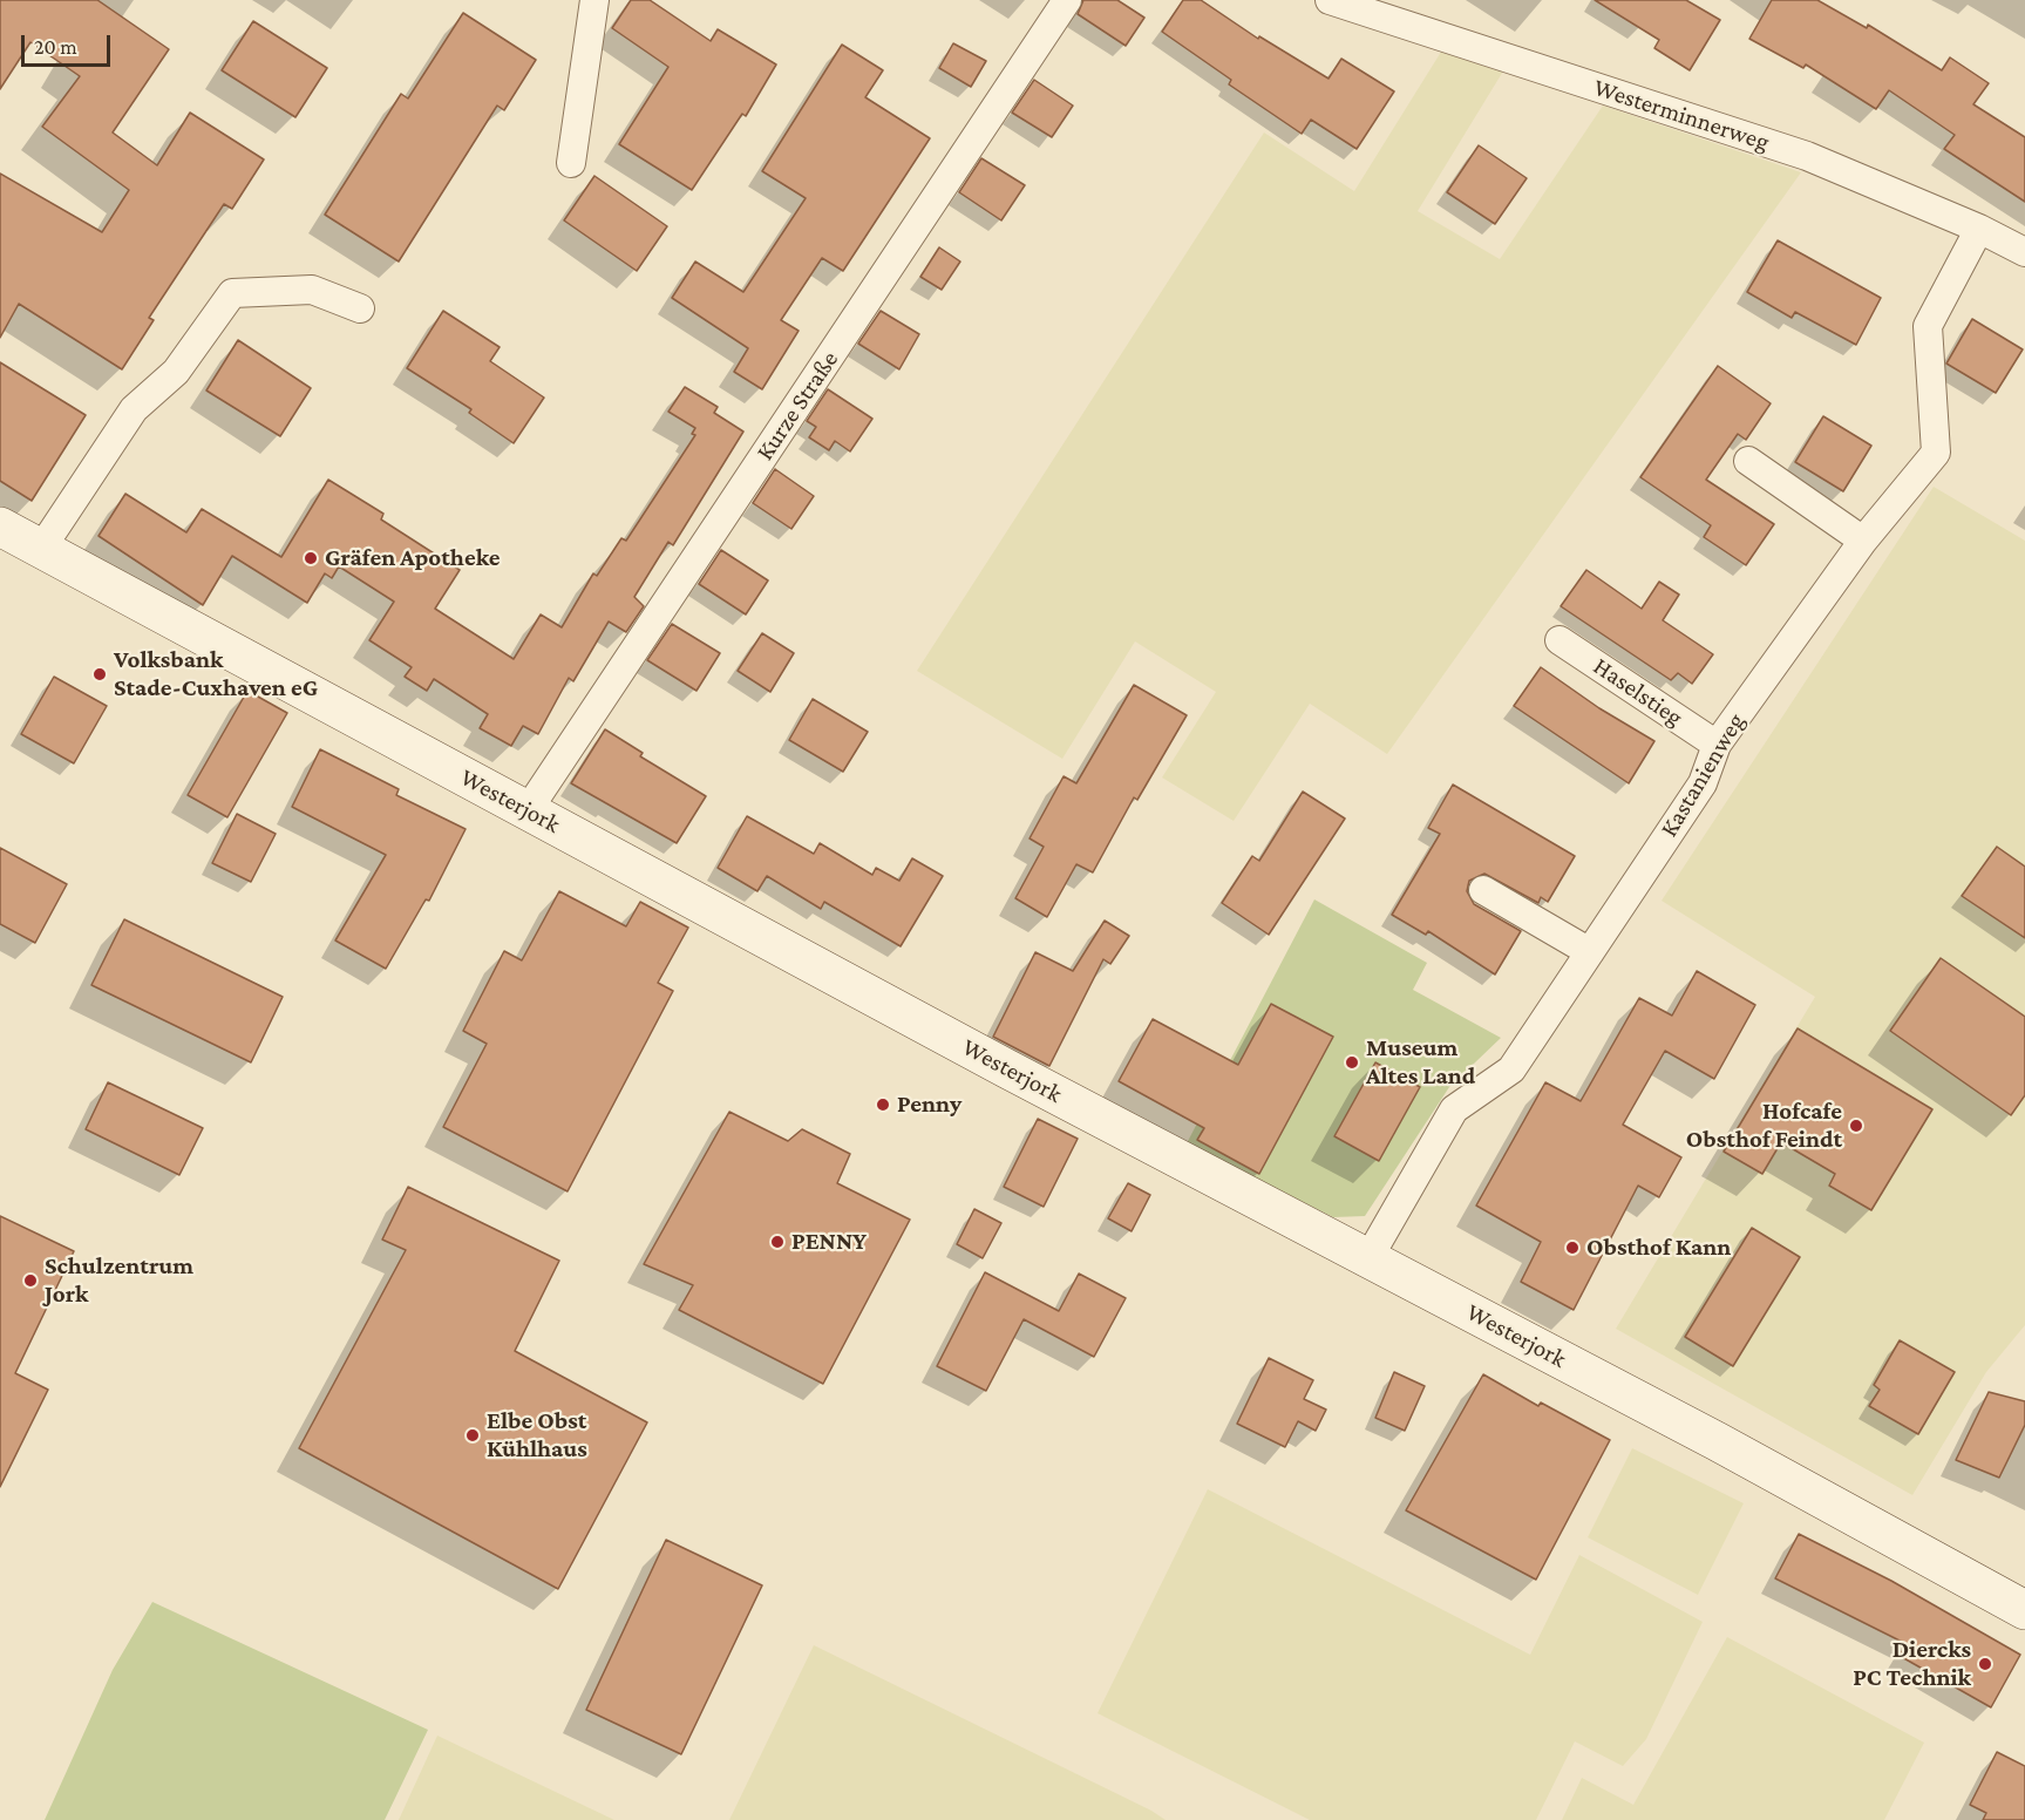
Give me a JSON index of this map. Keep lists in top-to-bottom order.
{
  "streets": {
    "main road": ["Westerjork"],
    "street": [
      "Westerminnerweg",
      "Kurze Straße",
      "Haselstieg",
      "Kastanienweg"
    ]
  },
  "crossings": [
    ["Westerminnerweg", "Kastanienweg"],
    ["Kurze Straße", "Westerjork"],
    ["Haselstieg", "Kastanienweg"],
    ["Kastanienweg", "Westerjork"]
  ],
  "places": [
    "Gräfen Apotheke",
    "Volksbank Stade-Cuxhaven eG",
    "Museum Altes Land",
    "Penny",
    "Hofcafe Obsthof Feindt",
    "PENNY",
    "Obsthof Kann",
    "Schulzentrum Jork",
    "Elbe Obst Kühlhaus",
    "Diercks PC Technik"
  ],
  "scale_bar": "20 m"
}
